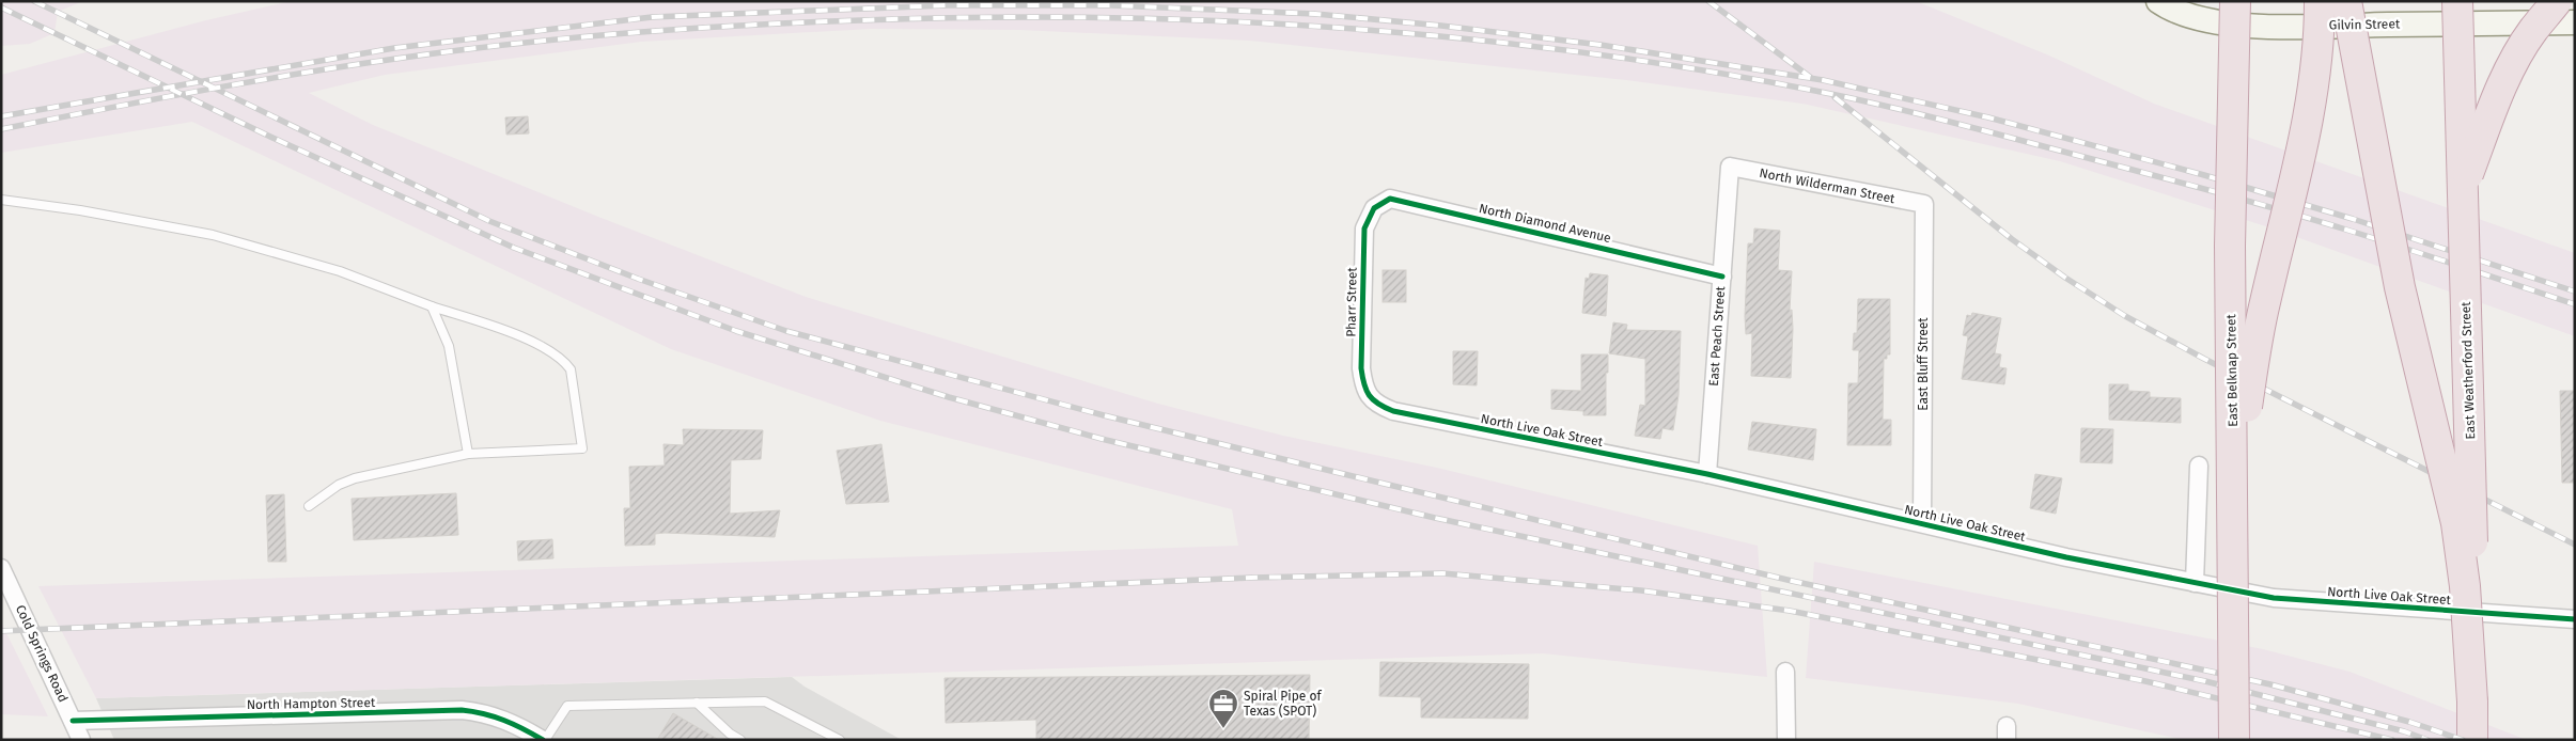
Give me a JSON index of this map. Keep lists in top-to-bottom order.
{
  "streets": {
    "highway": ["East Belknap Street", "East Weatherford Street"],
    "main road": ["Gilvin Street"],
    "street": [
      "North Wilderman Street",
      "North Diamond Avenue",
      "Pharr Street",
      "East Peach Street",
      "East Bluff Street",
      "North Live Oak Street",
      "Cold Springs Road",
      "North Hampton Street"
    ]
  },
  "crossings": [
    ["North Wilderman Street", "East Peach Street"],
    ["North Wilderman Street", "East Bluff Street"],
    ["North Diamond Avenue", "Pharr Street"],
    ["North Diamond Avenue", "East Peach Street"],
    ["Pharr Street", "North Live Oak Street"],
    ["East Peach Street", "North Live Oak Street"],
    ["East Bluff Street", "North Live Oak Street"],
    ["Cold Springs Road", "North Hampton Street"]
  ],
  "places": {
    "office": ["Spiral Pipe of Texas (SPOT)"]
  }
}
